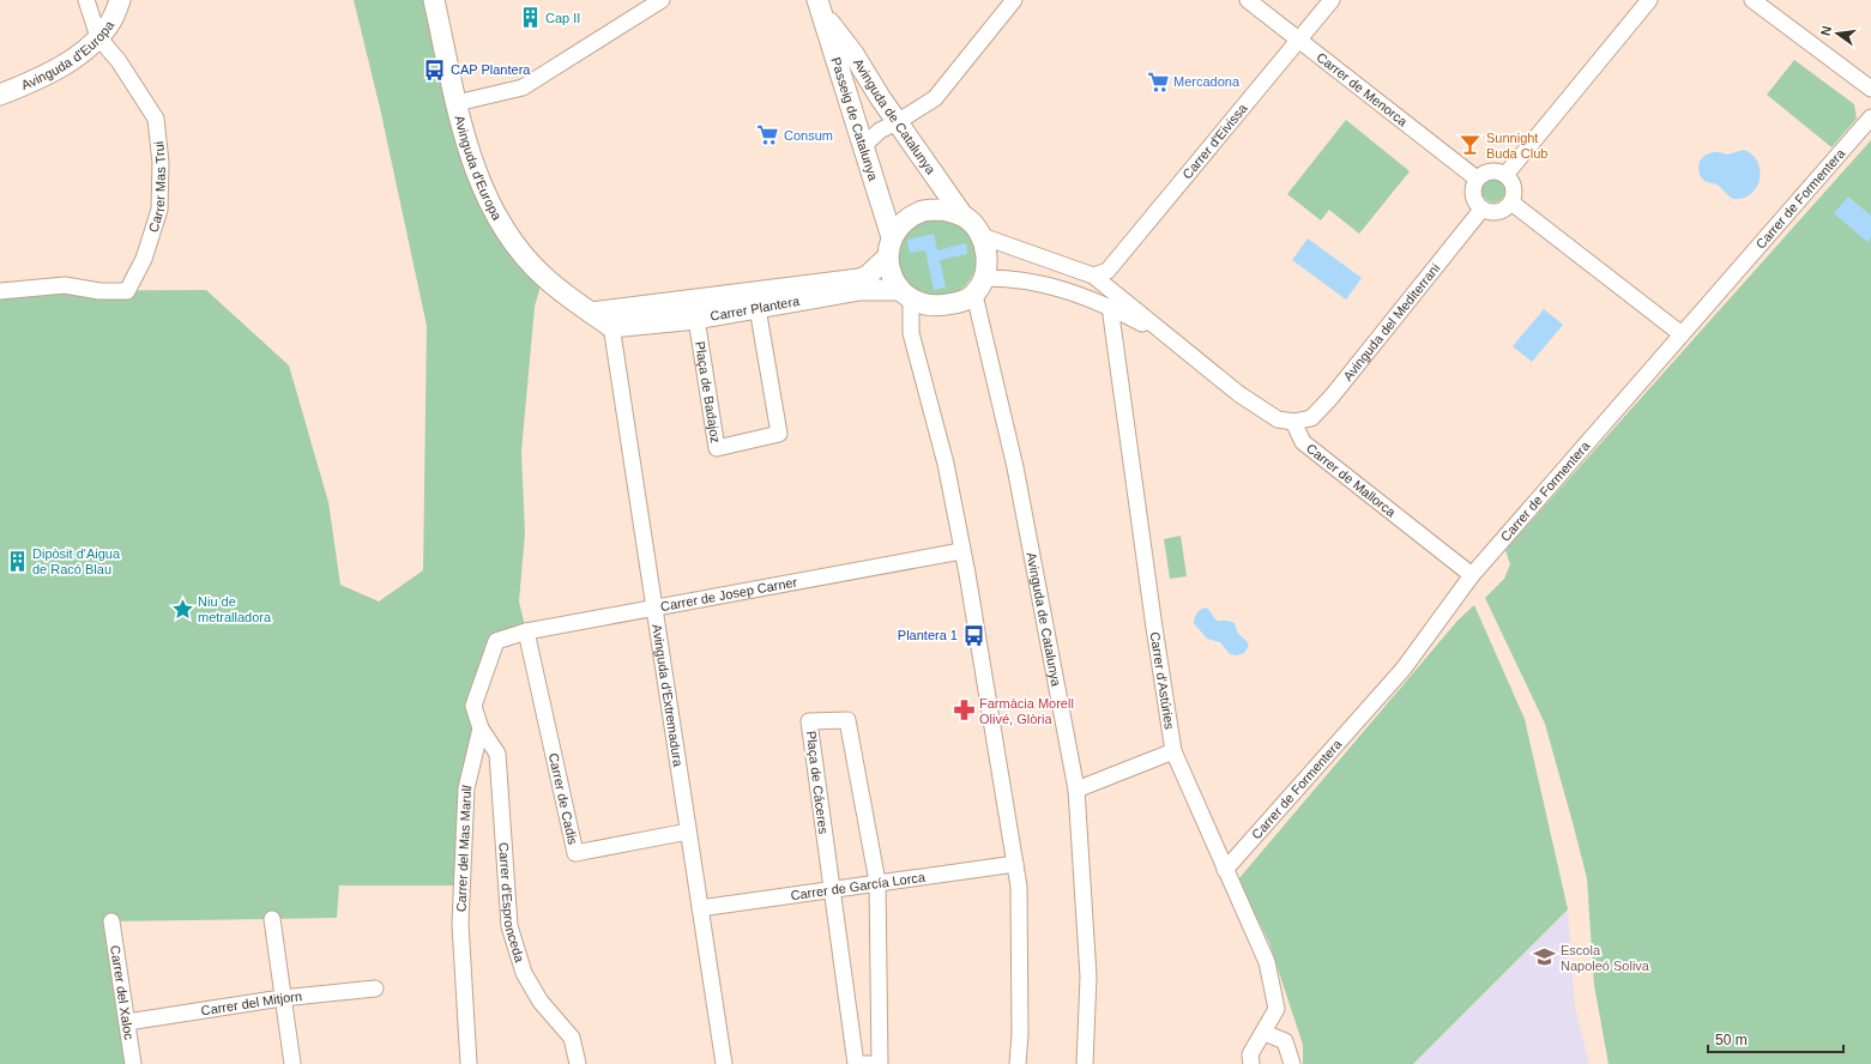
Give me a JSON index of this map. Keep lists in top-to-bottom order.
{
  "streets": {
    "street": [
      "Avinguda d'Europa",
      "Carrer de Menorca",
      "Avinguda de Catalunya",
      "Passeig de Catalunya",
      "Carrer d'Eivissa",
      "Carrer Mas Trui",
      "Carrer de Formentera",
      "Carrer Plantera",
      "Avinguda del Mediterrani",
      "Plaça de Badajoz",
      "Carrer de Mallorca",
      "Carrer de Josep Carner",
      "Carrer d'Astúries",
      "Avinguda d'Extremadura",
      "Plaça de Cáceres",
      "Carrer de Cadis",
      "Carrer del Mas Marull",
      "Carrer de García Lorca",
      "Carrer d'Espronceda",
      "Carrer del Xaloc",
      "Carrer del Mitjorn"
    ]
  },
  "crossings": [
    ["Avinguda d'Europa", "Carrer Mas Trui"],
    ["Avinguda d'Europa", "Carrer Plantera"],
    ["Avinguda d'Europa", "Avinguda d'Extremadura"],
    ["Carrer de Menorca", "Carrer d'Eivissa"],
    ["Carrer de Menorca", "Avinguda del Mediterrani"],
    ["Avinguda de Catalunya", "Passeig de Catalunya"],
    ["Avinguda de Catalunya", "Carrer Plantera"],
    ["Passeig de Catalunya", "Carrer Plantera"],
    ["Carrer de Formentera", "Carrer de Mallorca"],
    ["Carrer de Formentera", "Carrer d'Astúries"],
    ["Carrer Plantera", "Plaça de Badajoz"],
    ["Carrer Plantera", "Avinguda d'Extremadura"],
    ["Avinguda del Mediterrani", "Carrer de Mallorca"],
    ["Carrer de Josep Carner", "Avinguda d'Extremadura"],
    ["Carrer de Josep Carner", "Carrer de Cadis"],
    ["Carrer de Josep Carner", "Carrer del Mas Marull"],
    ["Carrer de Josep Carner", "Carrer d'Espronceda"],
    ["Avinguda d'Extremadura", "Carrer de Cadis"],
    ["Avinguda d'Extremadura", "Carrer de García Lorca"],
    ["Plaça de Cáceres", "Carrer de García Lorca"],
    ["Carrer del Mas Marull", "Carrer d'Espronceda"],
    ["Carrer del Xaloc", "Carrer del Mitjorn"]
  ],
  "places": {
    "building": ["Cap II", "Dipòsit d'Aigua de Racó Blau"],
    "bus stop": ["CAP Plantera", "Plantera 1"],
    "supermarket": ["Mercadona", "Consum"],
    "bar": ["Sunnight Buda Club"],
    "place": ["Niu de metralladora"],
    "pharmacy": ["Farmàcia Morell Olivé, Glòria"],
    "school or university": ["Escola Napoleó Soliva"]
  },
  "scale_bar": "50 m",
  "north": "left"
}
